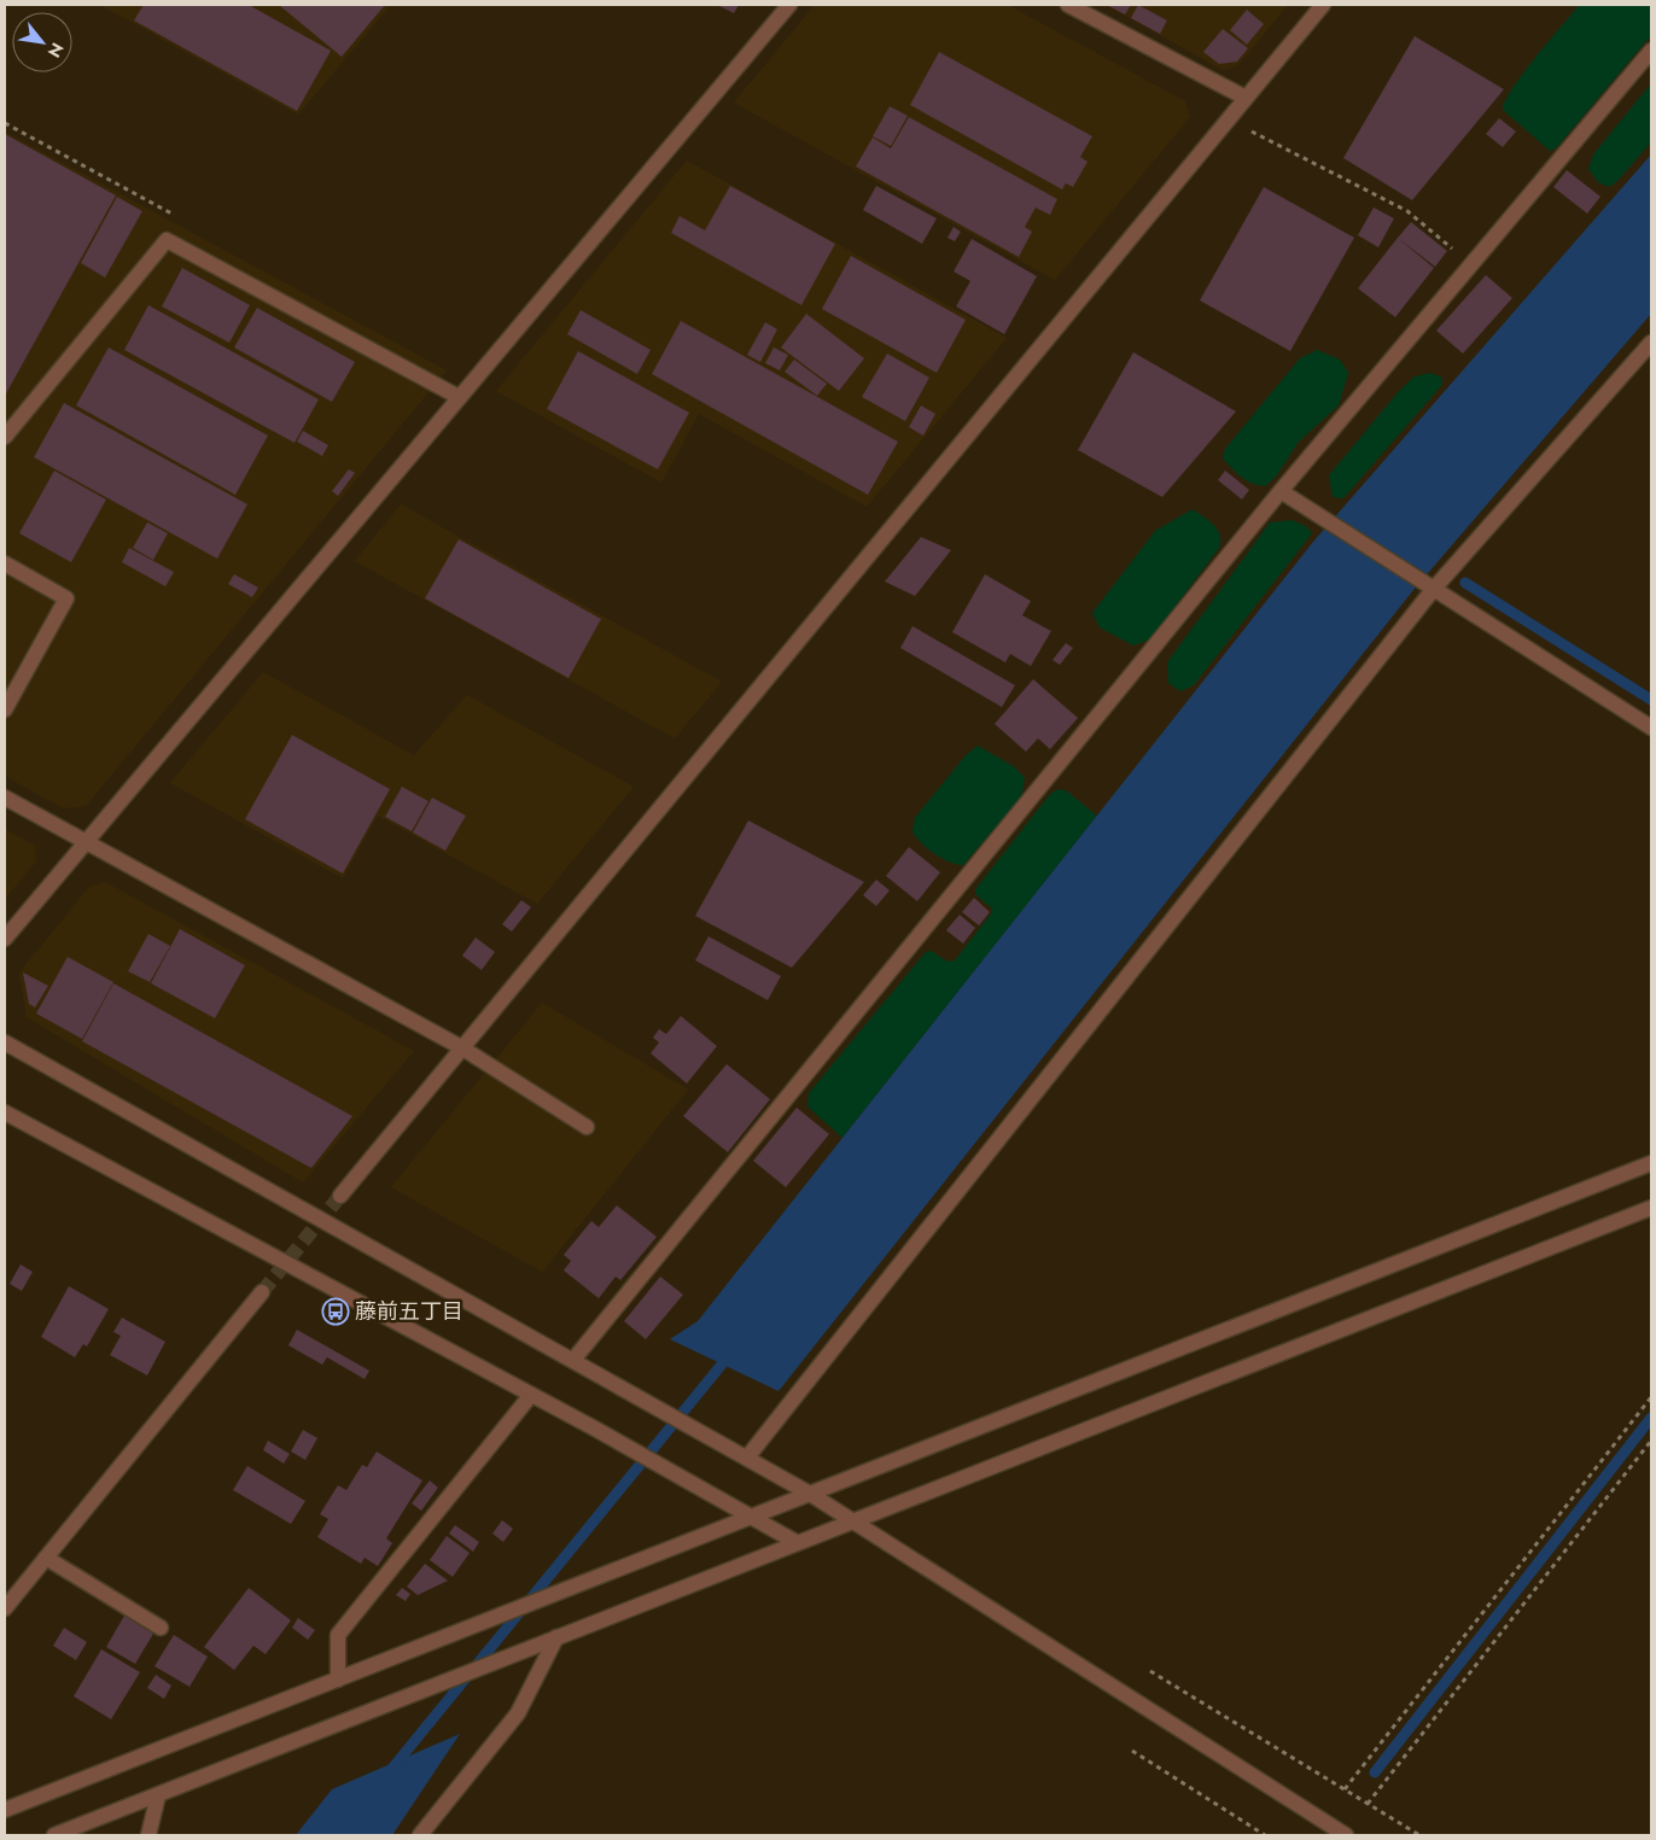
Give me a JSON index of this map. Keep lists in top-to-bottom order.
{
  "places": {
    "bus stop": ["藤前五丁目"]
  },
  "north": "bottom right"
}
